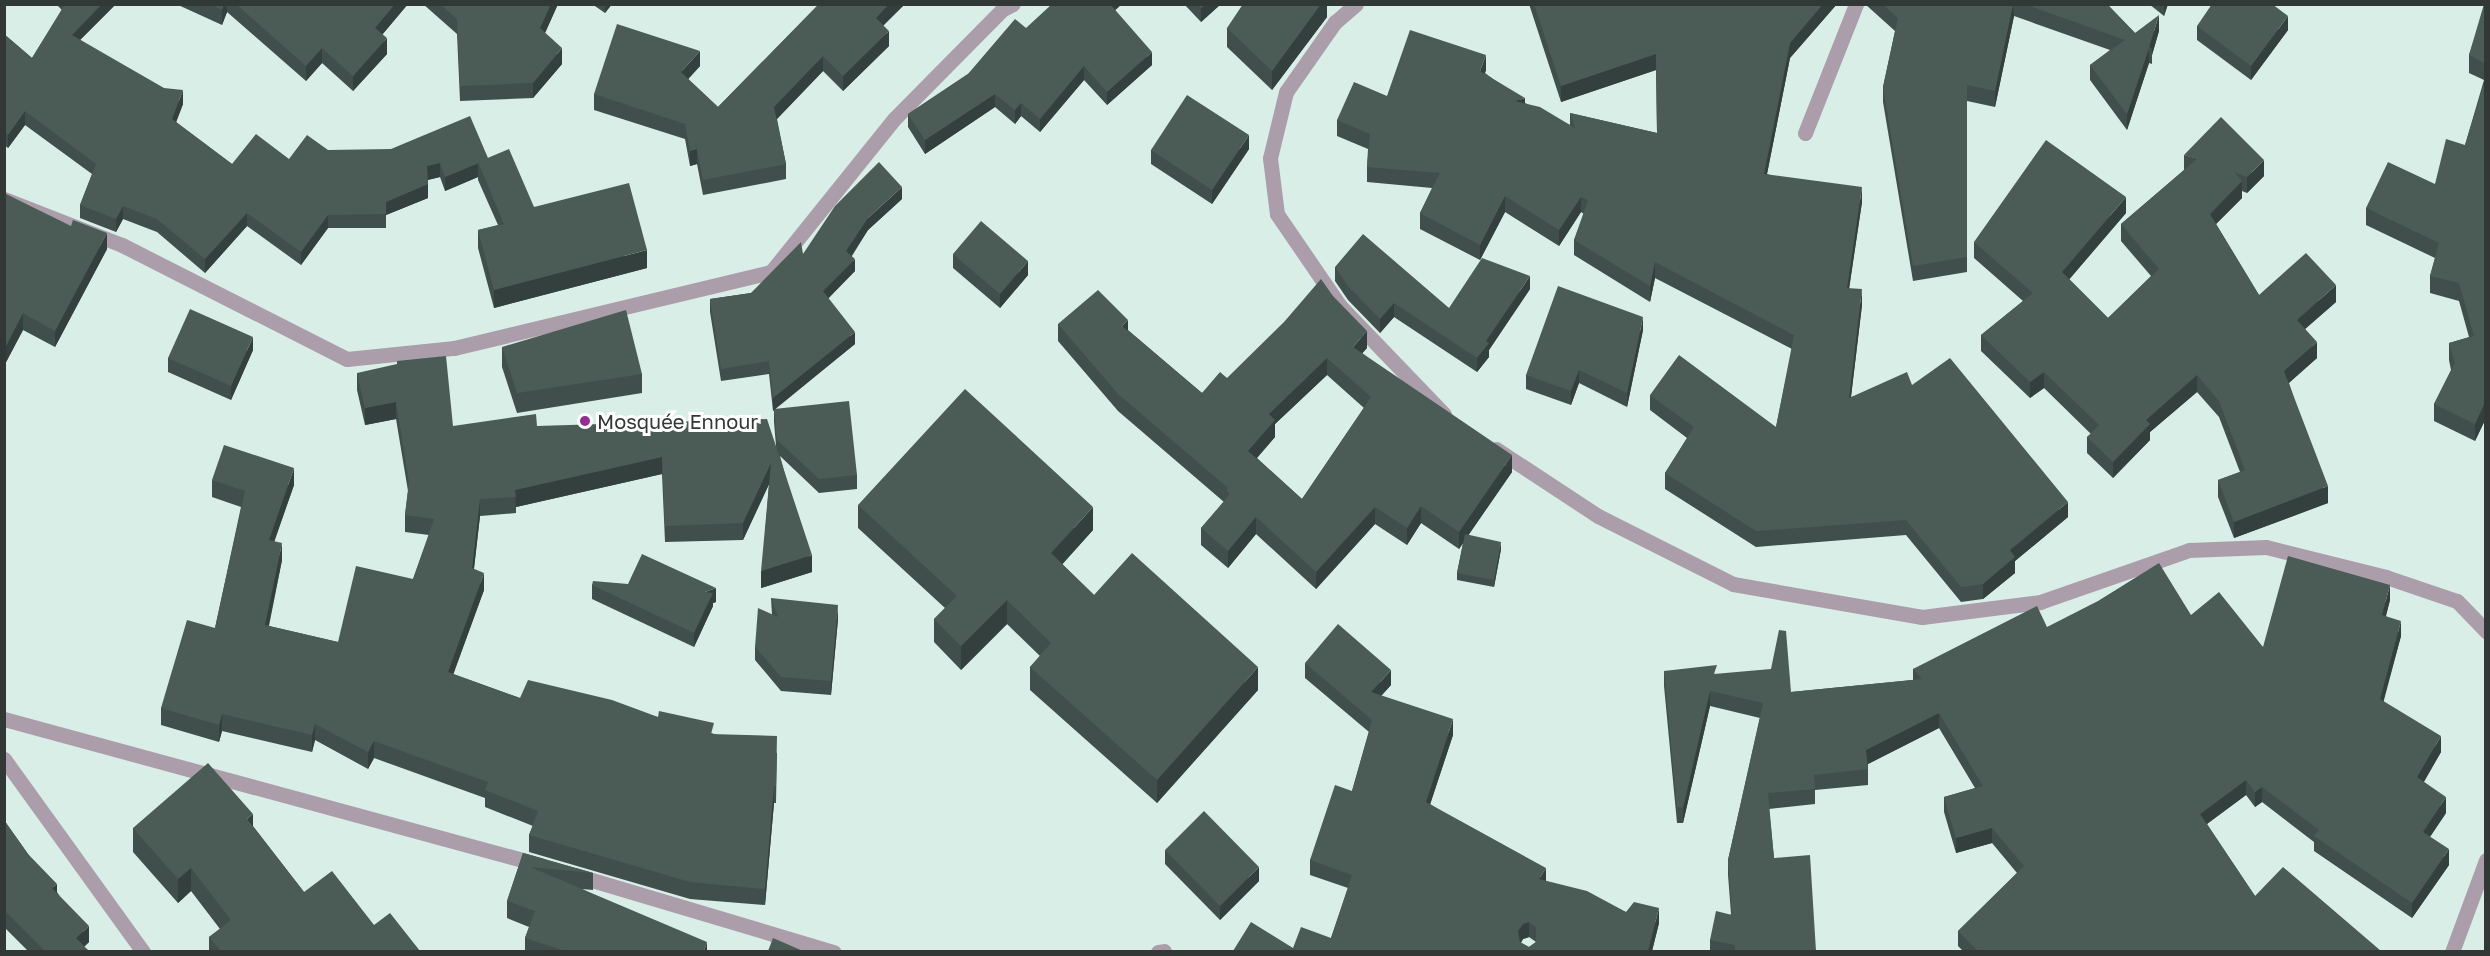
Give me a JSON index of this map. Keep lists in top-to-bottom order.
{
  "places": ["Mosquée Ennour"]
}
